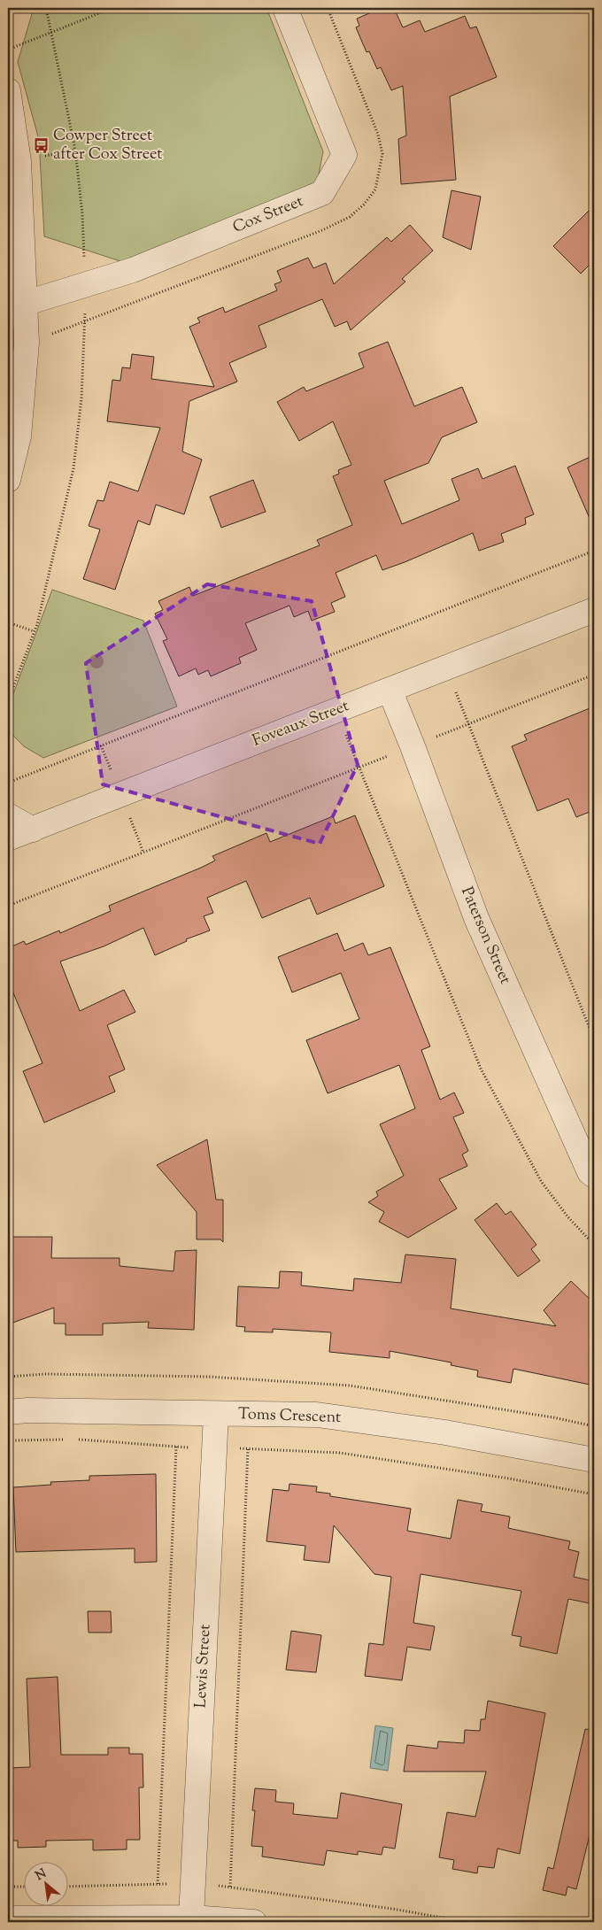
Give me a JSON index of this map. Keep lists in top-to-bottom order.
{
  "streets": {
    "street": [
      "Cox Street",
      "Foveaux Street",
      "Paterson Street",
      "Toms Crescent",
      "Lewis Street"
    ]
  },
  "crossings": [
    ["Foveaux Street", "Paterson Street"],
    ["Toms Crescent", "Lewis Street"]
  ],
  "places": {
    "bus stop": ["Cowper Street after Cox Street"]
  },
  "north": "top left"
}
